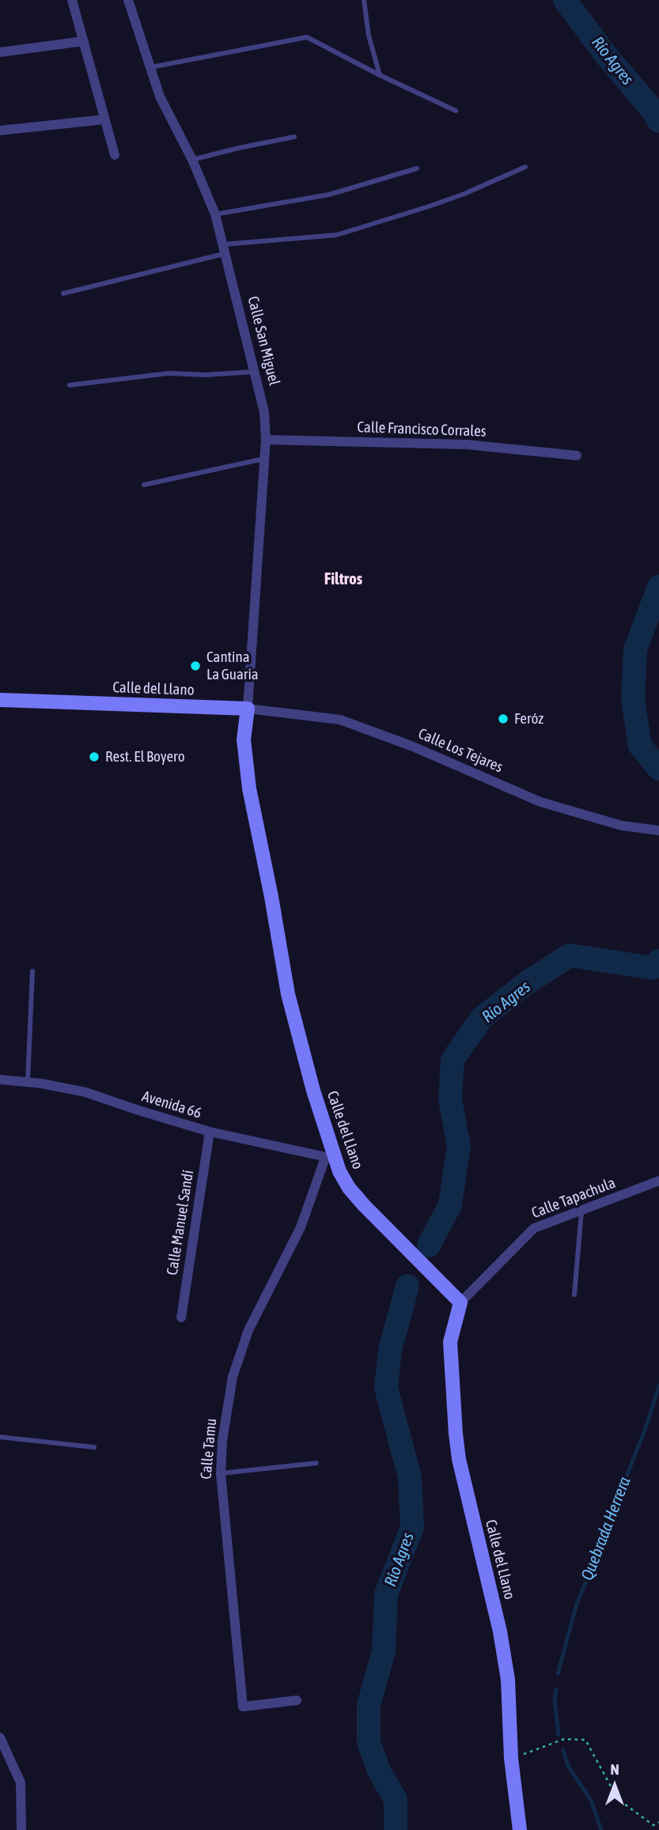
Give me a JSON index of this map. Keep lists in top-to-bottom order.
{
  "streets": {
    "main road": ["Calle del Llano"],
    "street": [
      "Calle San Miguel",
      "Calle Francisco Corrales",
      "Calle Los Tejares",
      "Avenida 66",
      "Calle Tapachula",
      "Calle Manuel Sandí",
      "Calle Tamu"
    ]
  },
  "crossings": [
    ["Calle San Miguel", "Calle Francisco Corrales"],
    ["Calle San Miguel", "Calle del Llano"],
    ["Calle San Miguel", "Calle Los Tejares"],
    ["Calle del Llano", "Calle Los Tejares"],
    ["Calle del Llano", "Avenida 66"],
    ["Calle del Llano", "Calle Tapachula"],
    ["Calle del Llano", "Calle Tamu"],
    ["Avenida 66", "Calle Manuel Sandí"],
    ["Avenida 66", "Calle Tamu"]
  ],
  "districts": ["Filtros"],
  "water": ["Río Agres", "Quebrada Herrera"],
  "places": ["Cantina La Guaria", "Feróz", "Rest. El Boyero"],
  "north": "top"
}
